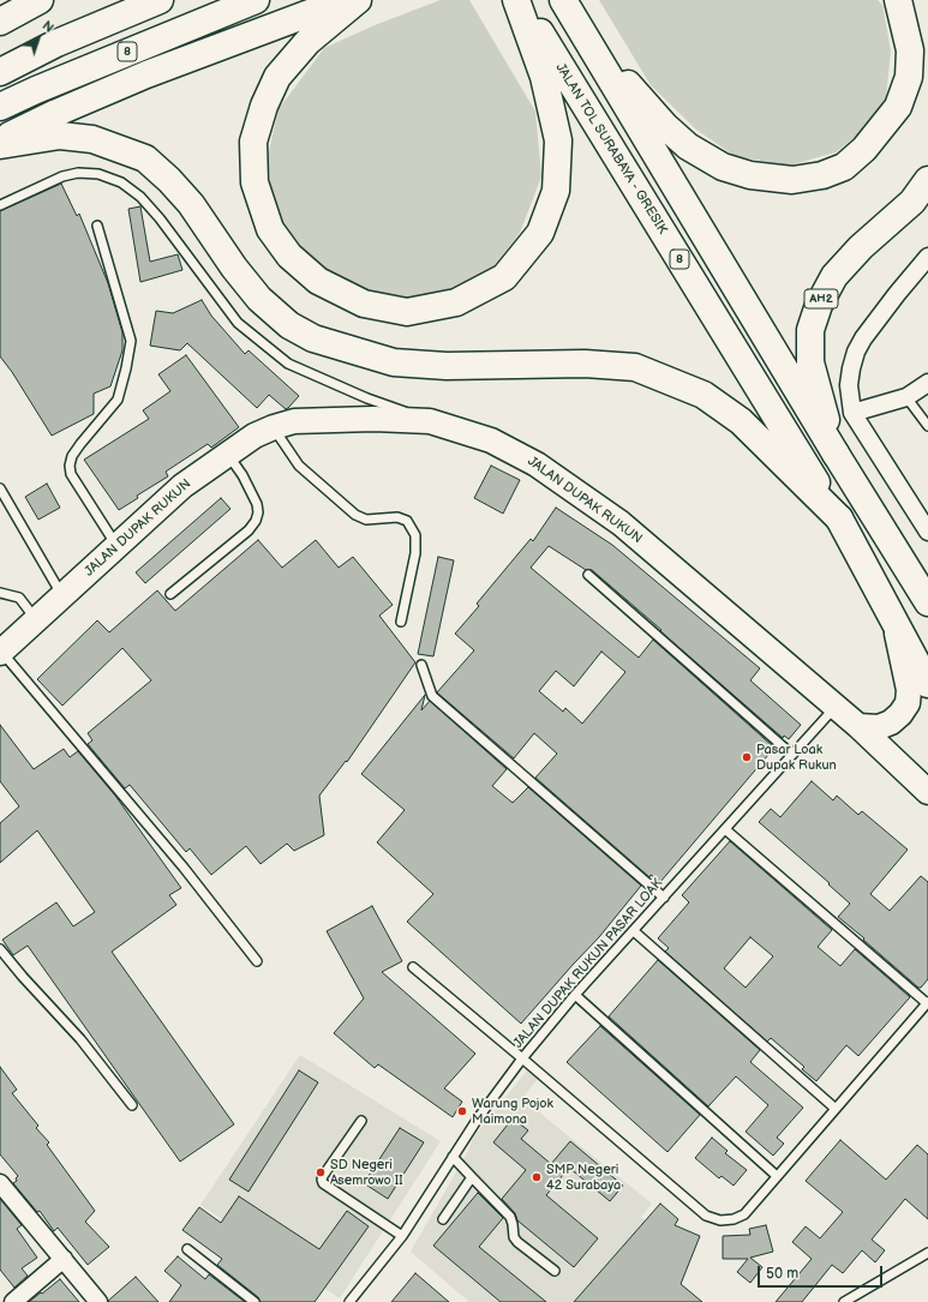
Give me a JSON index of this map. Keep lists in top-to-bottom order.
{
  "streets": {
    "main road": [
      "8",
      "JALAN TOL SURABAYA - GRESIK",
      "AH2",
      "JALAN DUPAK RUKUN"
    ],
    "lane": ["JALAN DUPAK RUKUN PASAR LOAK"]
  },
  "crossings": [
    ["JALAN DUPAK RUKUN", "JALAN DUPAK RUKUN PASAR LOAK"]
  ],
  "places": [
    "Pasar Loak Dupak Rukun",
    "Warung Pojok Maimona",
    "SD Negeri Asemrowo II",
    "SMP Negeri 42 Surabaya"
  ],
  "scale_bar": "50 m",
  "north": "top right"
}
